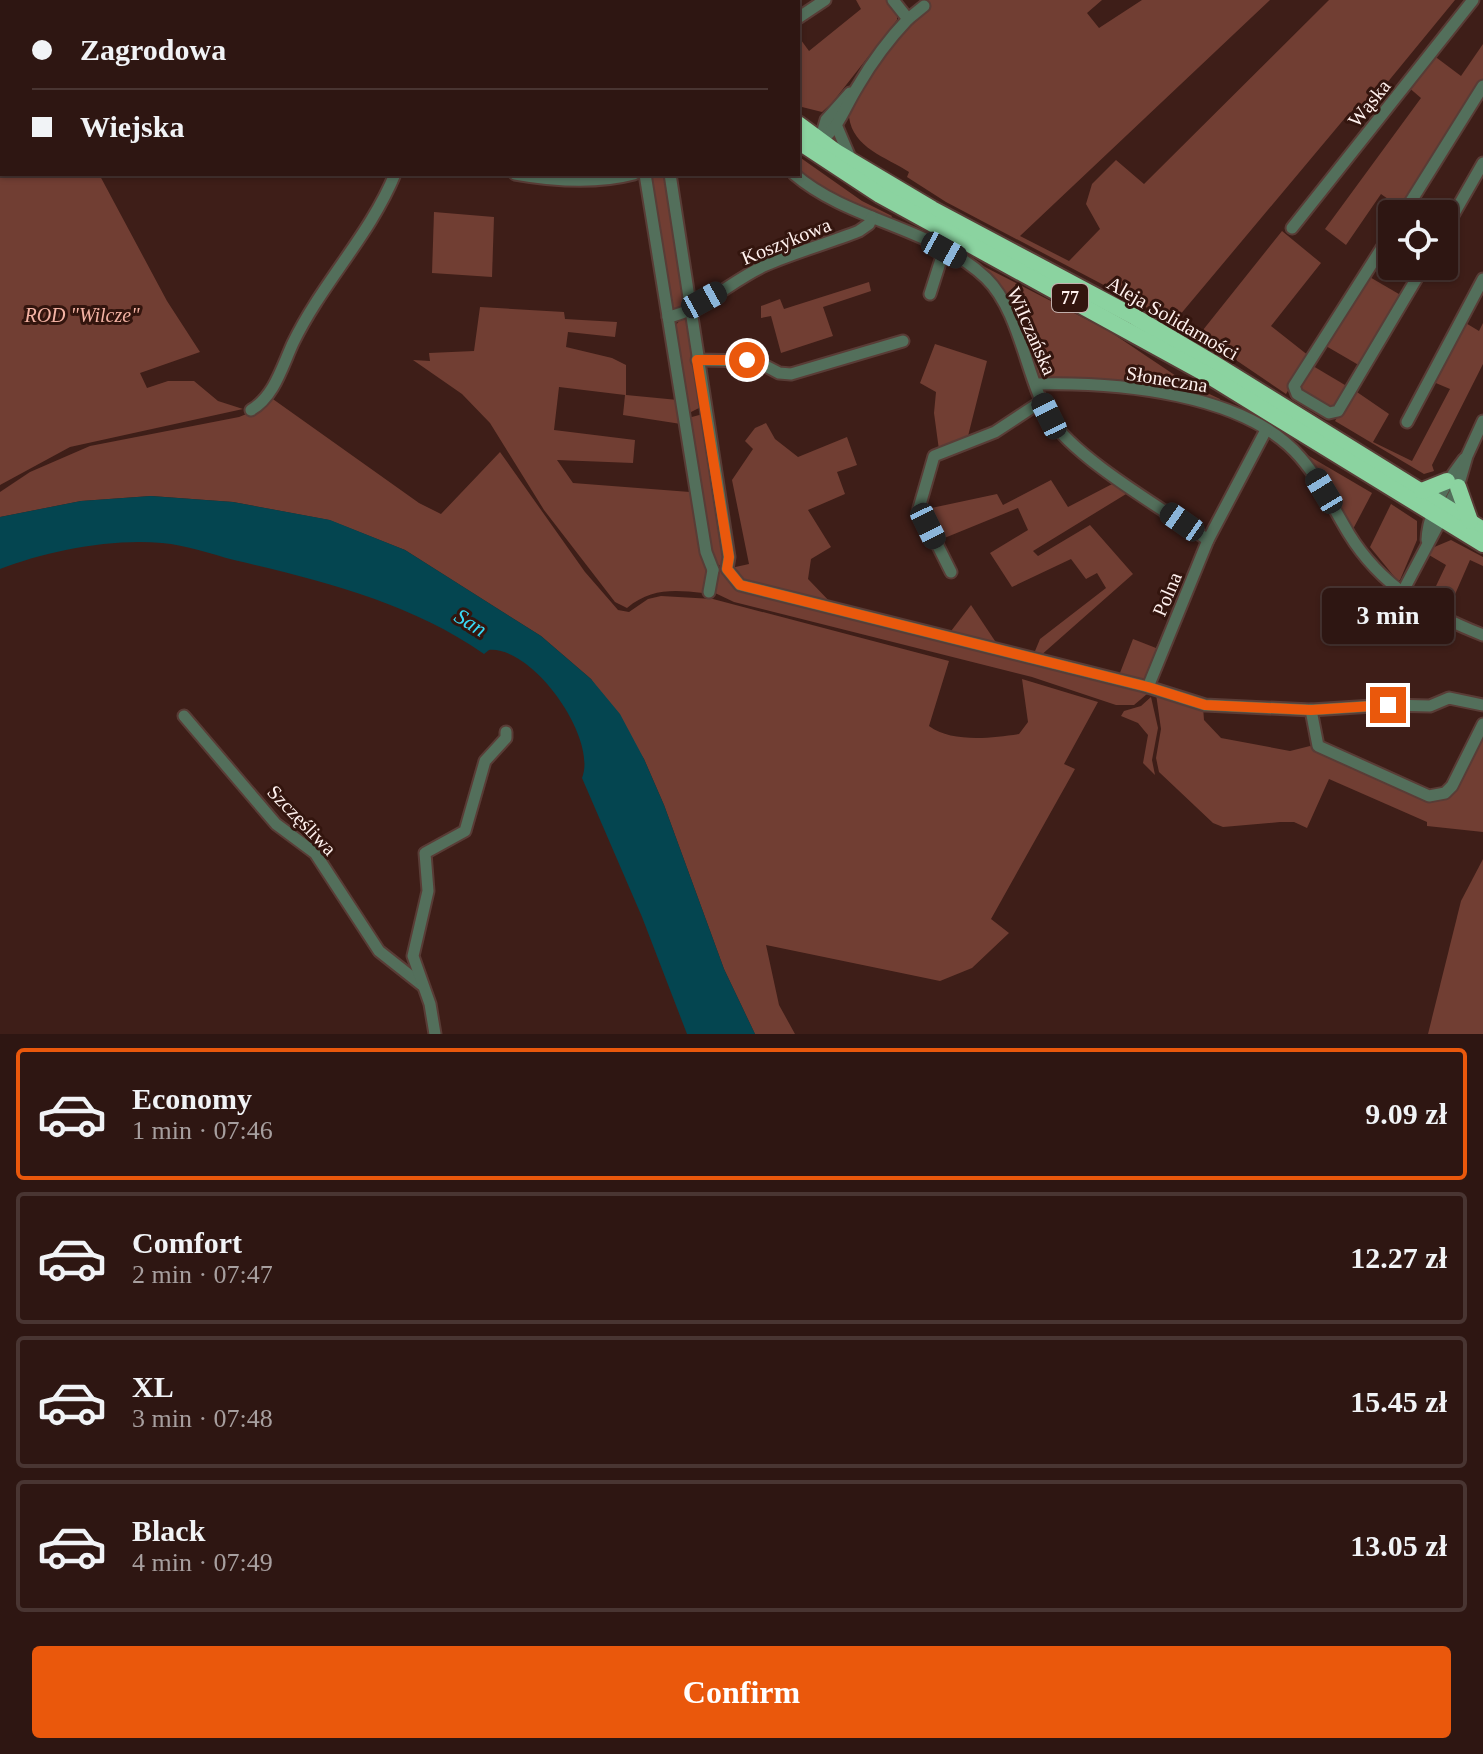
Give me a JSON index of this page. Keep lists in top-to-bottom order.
{
  "streets": {
    "highway": ["77", "Aleja Solidarności"],
    "street": [
      "Wąska",
      "Koszykowa",
      "WiIczańska",
      "Słoneczna",
      "Polna",
      "Szczęśliwa"
    ]
  },
  "crossings": [
    ["Koszykowa", "WiIczańska"],
    ["WiIczańska", "Słoneczna"],
    ["WiIczańska", "Polna"],
    ["Słoneczna", "Polna"]
  ],
  "water": ["San"],
  "parks": ["ROD \"Wilcze\""],
  "page": {
    "banner": ["Zagrodowa", "Wiejska"],
    "bubble": "3 min",
    "list": [
      {
        "name": "Economy",
        "note": "1 min · 07:46",
        "value": "9.09 zł"
      },
      {
        "name": "Comfort",
        "note": "2 min · 07:47",
        "value": "12.27 zł"
      },
      {
        "name": "XL",
        "note": "3 min · 07:48",
        "value": "15.45 zł"
      },
      {
        "name": "Black",
        "note": "4 min · 07:49",
        "value": "13.05 zł"
      }
    ],
    "buttons": "Confirm"
  }
}
